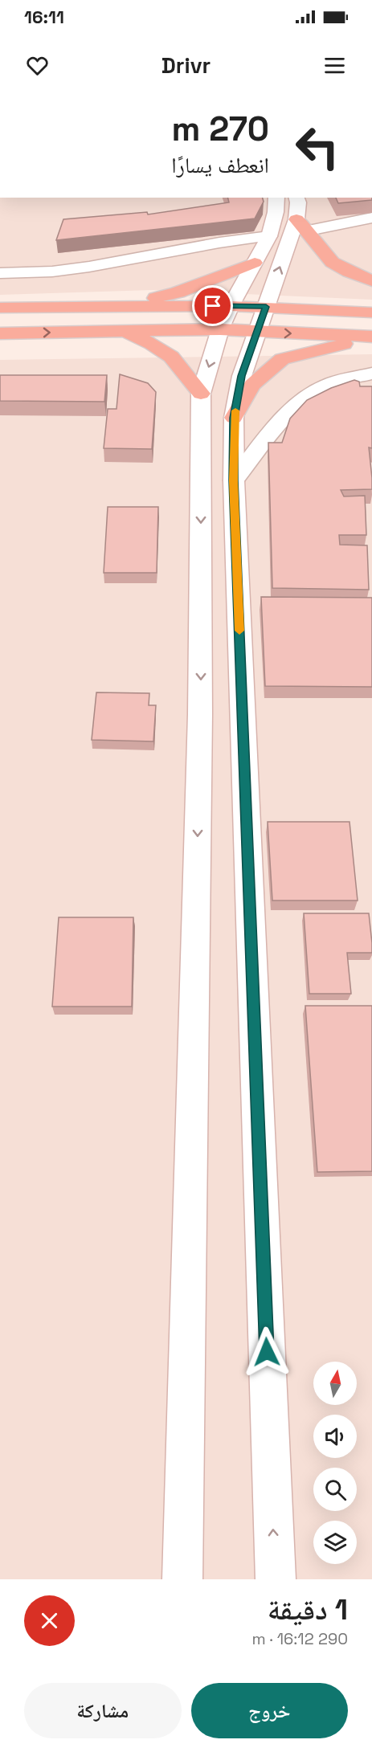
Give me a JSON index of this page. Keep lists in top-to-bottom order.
{
  "north": "top",
  "page": {
    "status": "16:11",
    "header": "Drivr",
    "turn": ["270 m", "انعطف يسارًا"],
    "heading": ["1 دقيقة", "290 m · 16:12"],
    "buttons": ["خروج", "مشاركة"]
  }
}
